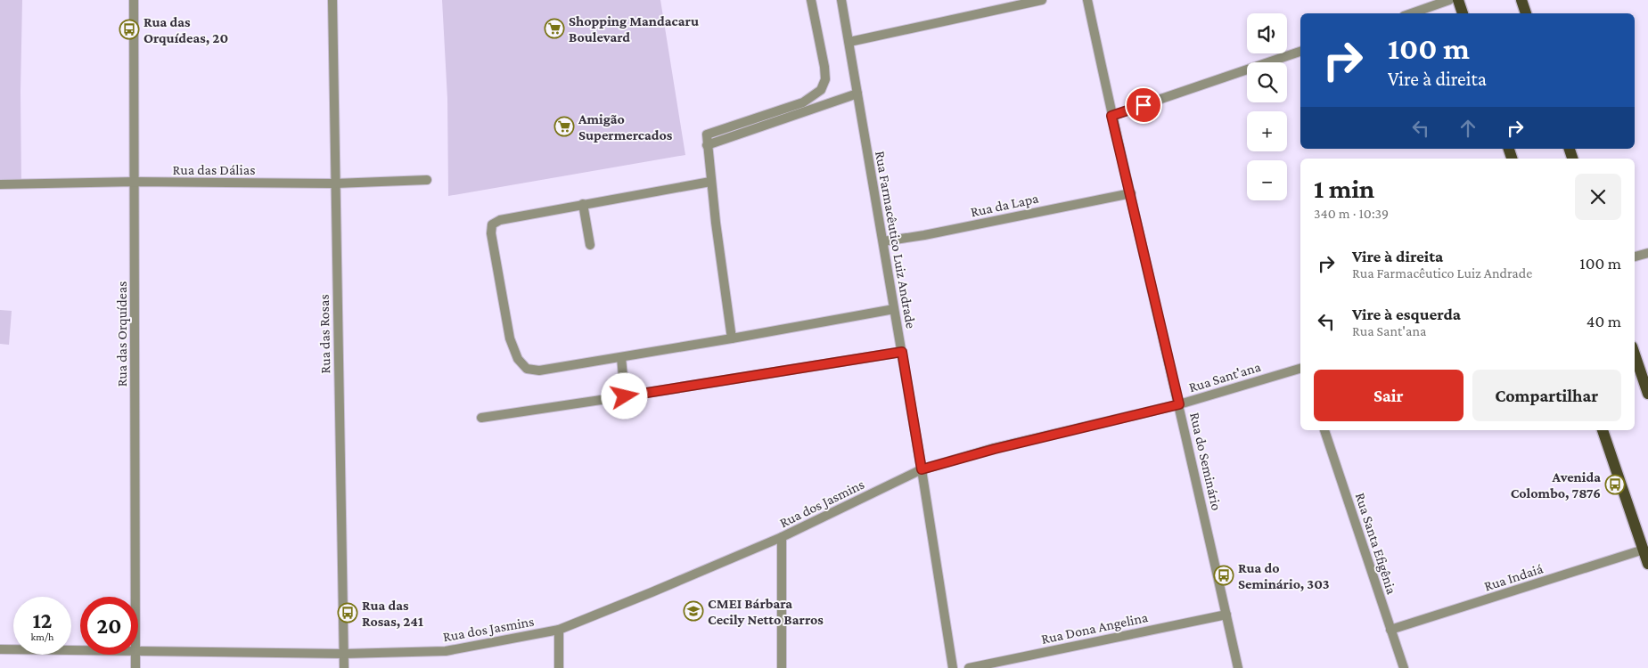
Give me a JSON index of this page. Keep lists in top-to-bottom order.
{
  "streets": {
    "street": [
      "Rua das Dálias",
      "Rua da Lapa",
      "Rua Farmacêutico Luiz Andrade",
      "Rua das Orquídeas",
      "Rua das Rosas",
      "Rua Sant'ana",
      "Rua do Seminário",
      "Rua dos Jasmins",
      "Rua Santa Efigênia",
      "Rua Indaiá",
      "Rua Dona Angelina"
    ]
  },
  "crossings": [
    ["Rua das Dálias", "Rua das Orquídeas"],
    ["Rua das Dálias", "Rua das Rosas"],
    ["Rua da Lapa", "Rua Farmacêutico Luiz Andrade"],
    ["Rua da Lapa", "Rua do Seminário"],
    ["Rua Farmacêutico Luiz Andrade", "Rua Sant'ana"],
    ["Rua Farmacêutico Luiz Andrade", "Rua dos Jasmins"],
    ["Rua das Rosas", "Rua dos Jasmins"],
    ["Rua Sant'ana", "Rua do Seminário"],
    ["Rua Sant'ana", "Rua dos Jasmins"],
    ["Rua do Seminário", "Rua Dona Angelina"],
    ["Rua Santa Efigênia", "Rua Indaiá"]
  ],
  "places": {
    "supermarket": ["Shopping Mandacaru Boulevard", "Amigão Supermercados"],
    "bus stop": [
      "Rua das Orquídeas, 20",
      "Avenida Colombo, 7876",
      "Rua do Seminário, 303",
      "Rua das Rosas, 241"
    ],
    "school or university": ["CMEI Bárbara Cecily Netto Barros"]
  },
  "page": {
    "map_buttons": ["+", "−"],
    "turn": ["100 m", "Vire à direita"],
    "heading": ["1 min", "340 m · 10:39"],
    "list": [
      {
        "name": "Vire à direita",
        "note": "Rua Farmacêutico Luiz Andrade",
        "value": "100 m"
      },
      {
        "name": "Vire à esquerda",
        "note": "Rua Sant'ana",
        "value": "40 m"
      }
    ],
    "buttons": ["Sair", "Compartilhar"],
    "speed": "12 km/h",
    "limit": "20"
  }
}
